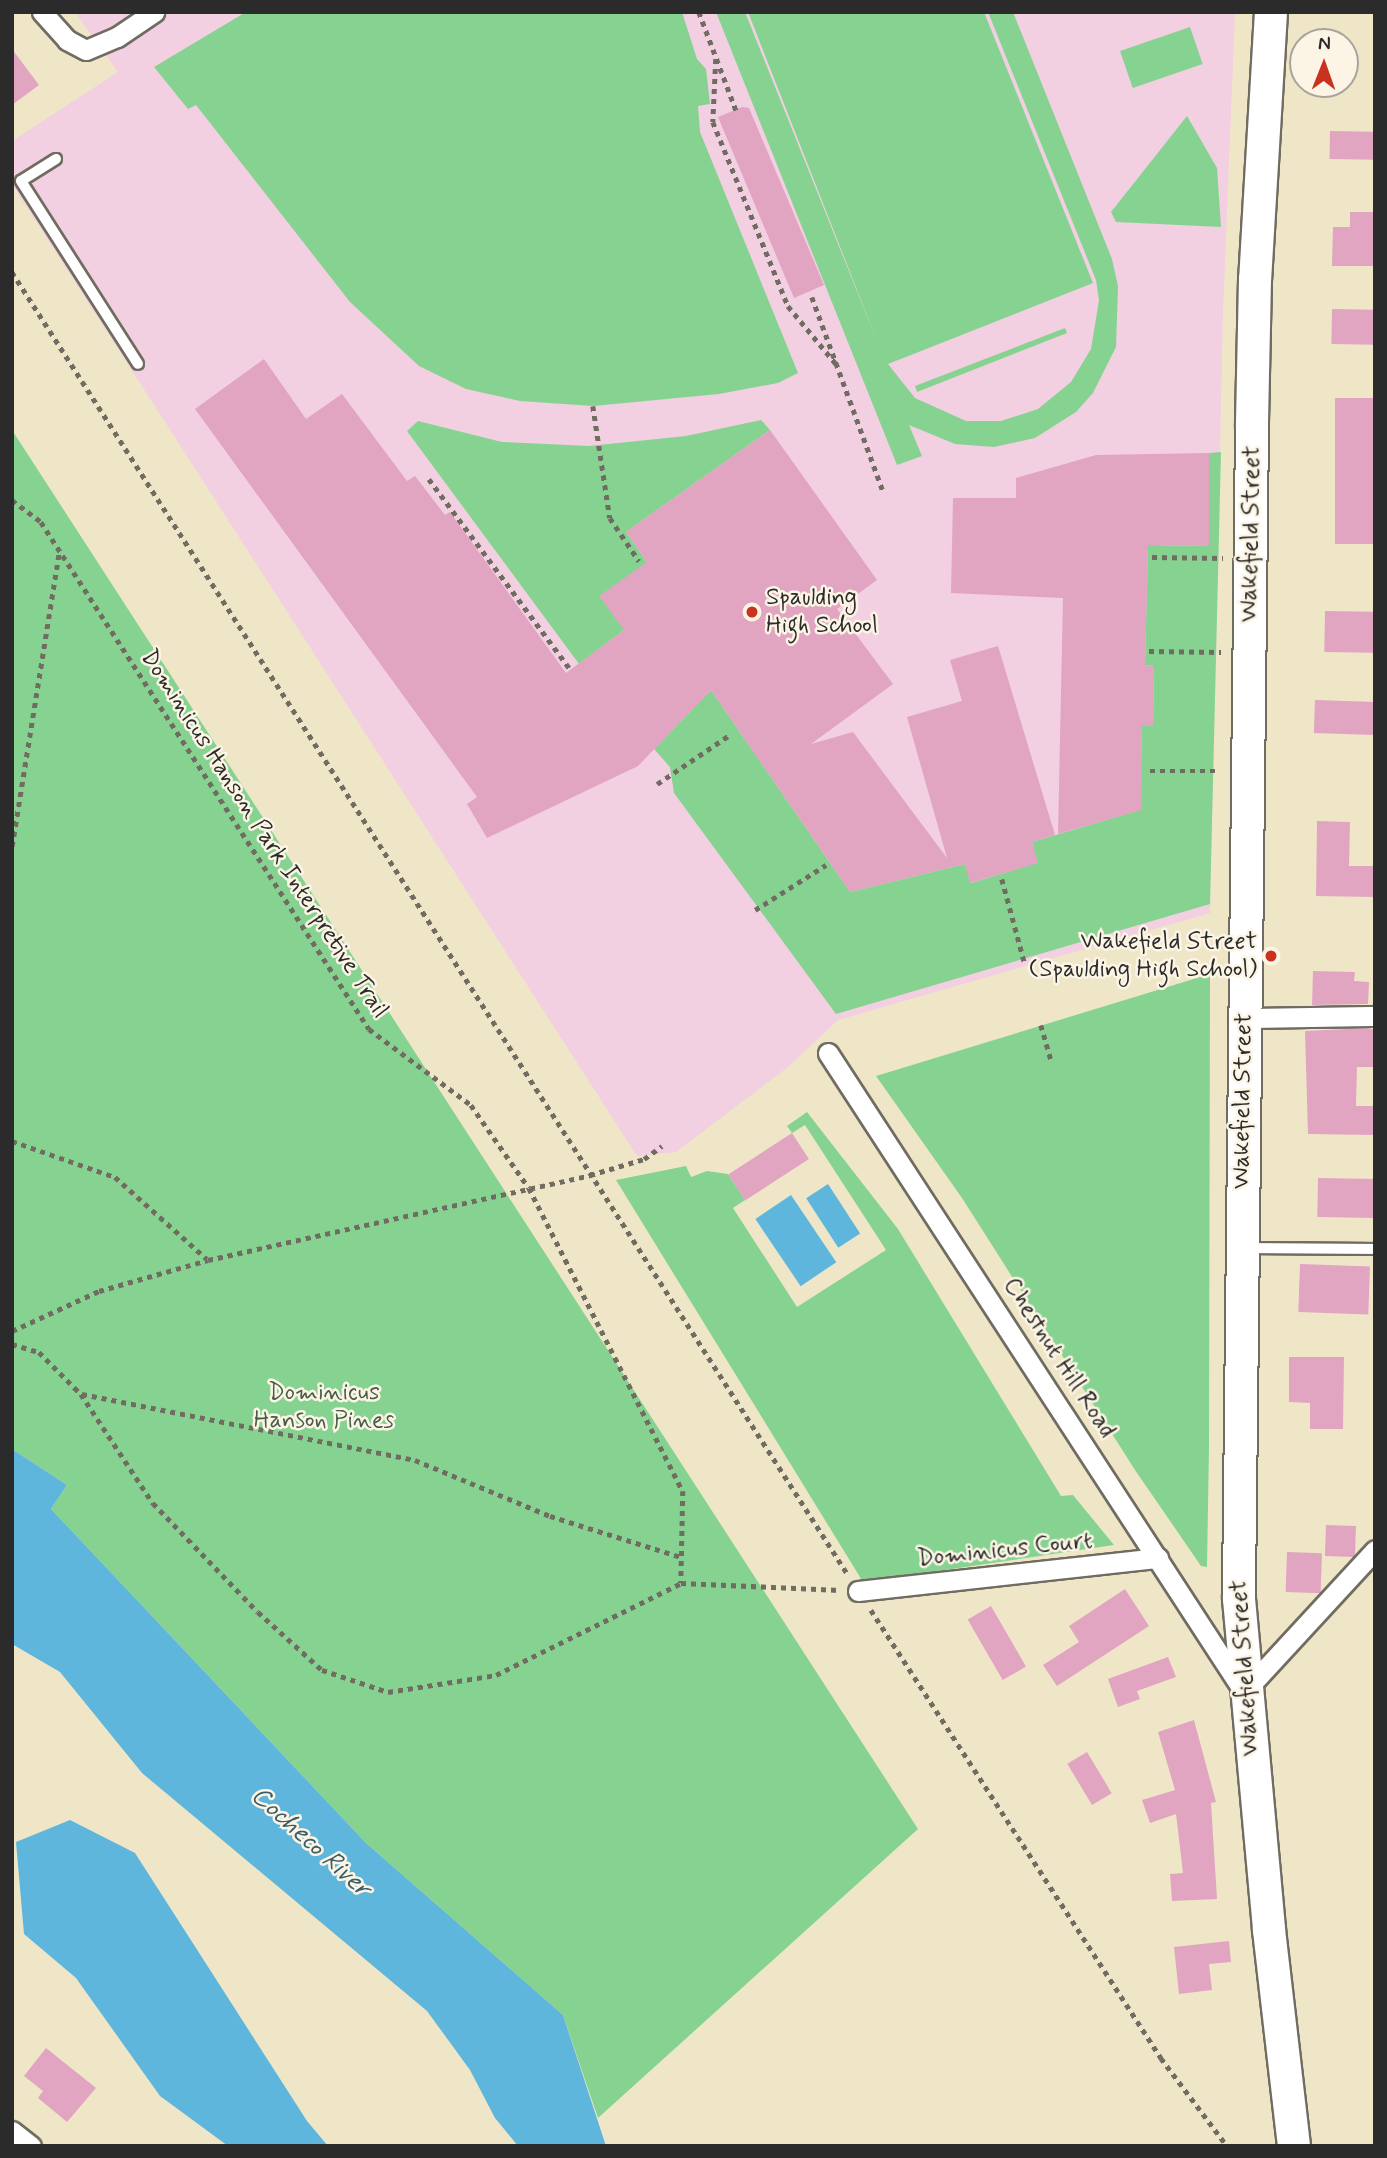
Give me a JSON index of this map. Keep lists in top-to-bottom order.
{
  "streets": {
    "main road": ["Wakefield Street"],
    "street": ["Chestnut Hill Road", "Dominicus Court"],
    "path": ["Dominicus Hanson Park Interpretive Trail"]
  },
  "crossings": [
    ["Wakefield Street", "Chestnut Hill Road"],
    ["Chestnut Hill Road", "Dominicus Court"]
  ],
  "water": ["Cocheco River"],
  "parks": ["Dominicus Hanson Pines"],
  "places": ["Spaulding High School", "Wakefield Street (Spaulding High School)"],
  "north": "top"
}
